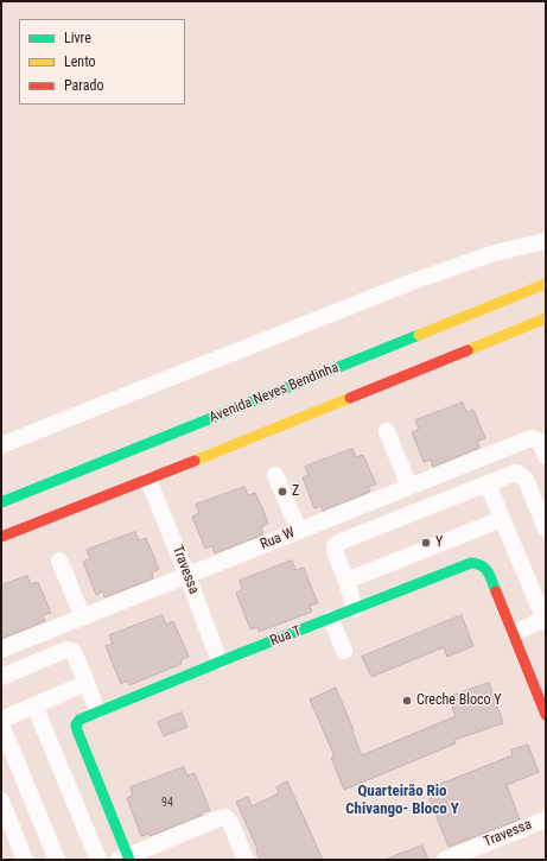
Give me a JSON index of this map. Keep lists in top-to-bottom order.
{
  "streets": {
    "street": [
      "Avenida Neves Bendinha",
      "Rua W",
      "Travessa",
      "Rua T"
    ]
  },
  "crossings": [
    ["Rua W", "Travessa"],
    ["Travessa", "Rua T"]
  ],
  "districts": ["Quarteirão Rio Chivango- Bloco Y"],
  "places": ["Z", "Y", "Creche Bloco Y"],
  "house_numbers": ["94"],
  "legend": ["Livre", "Lento", "Parado"]
}
